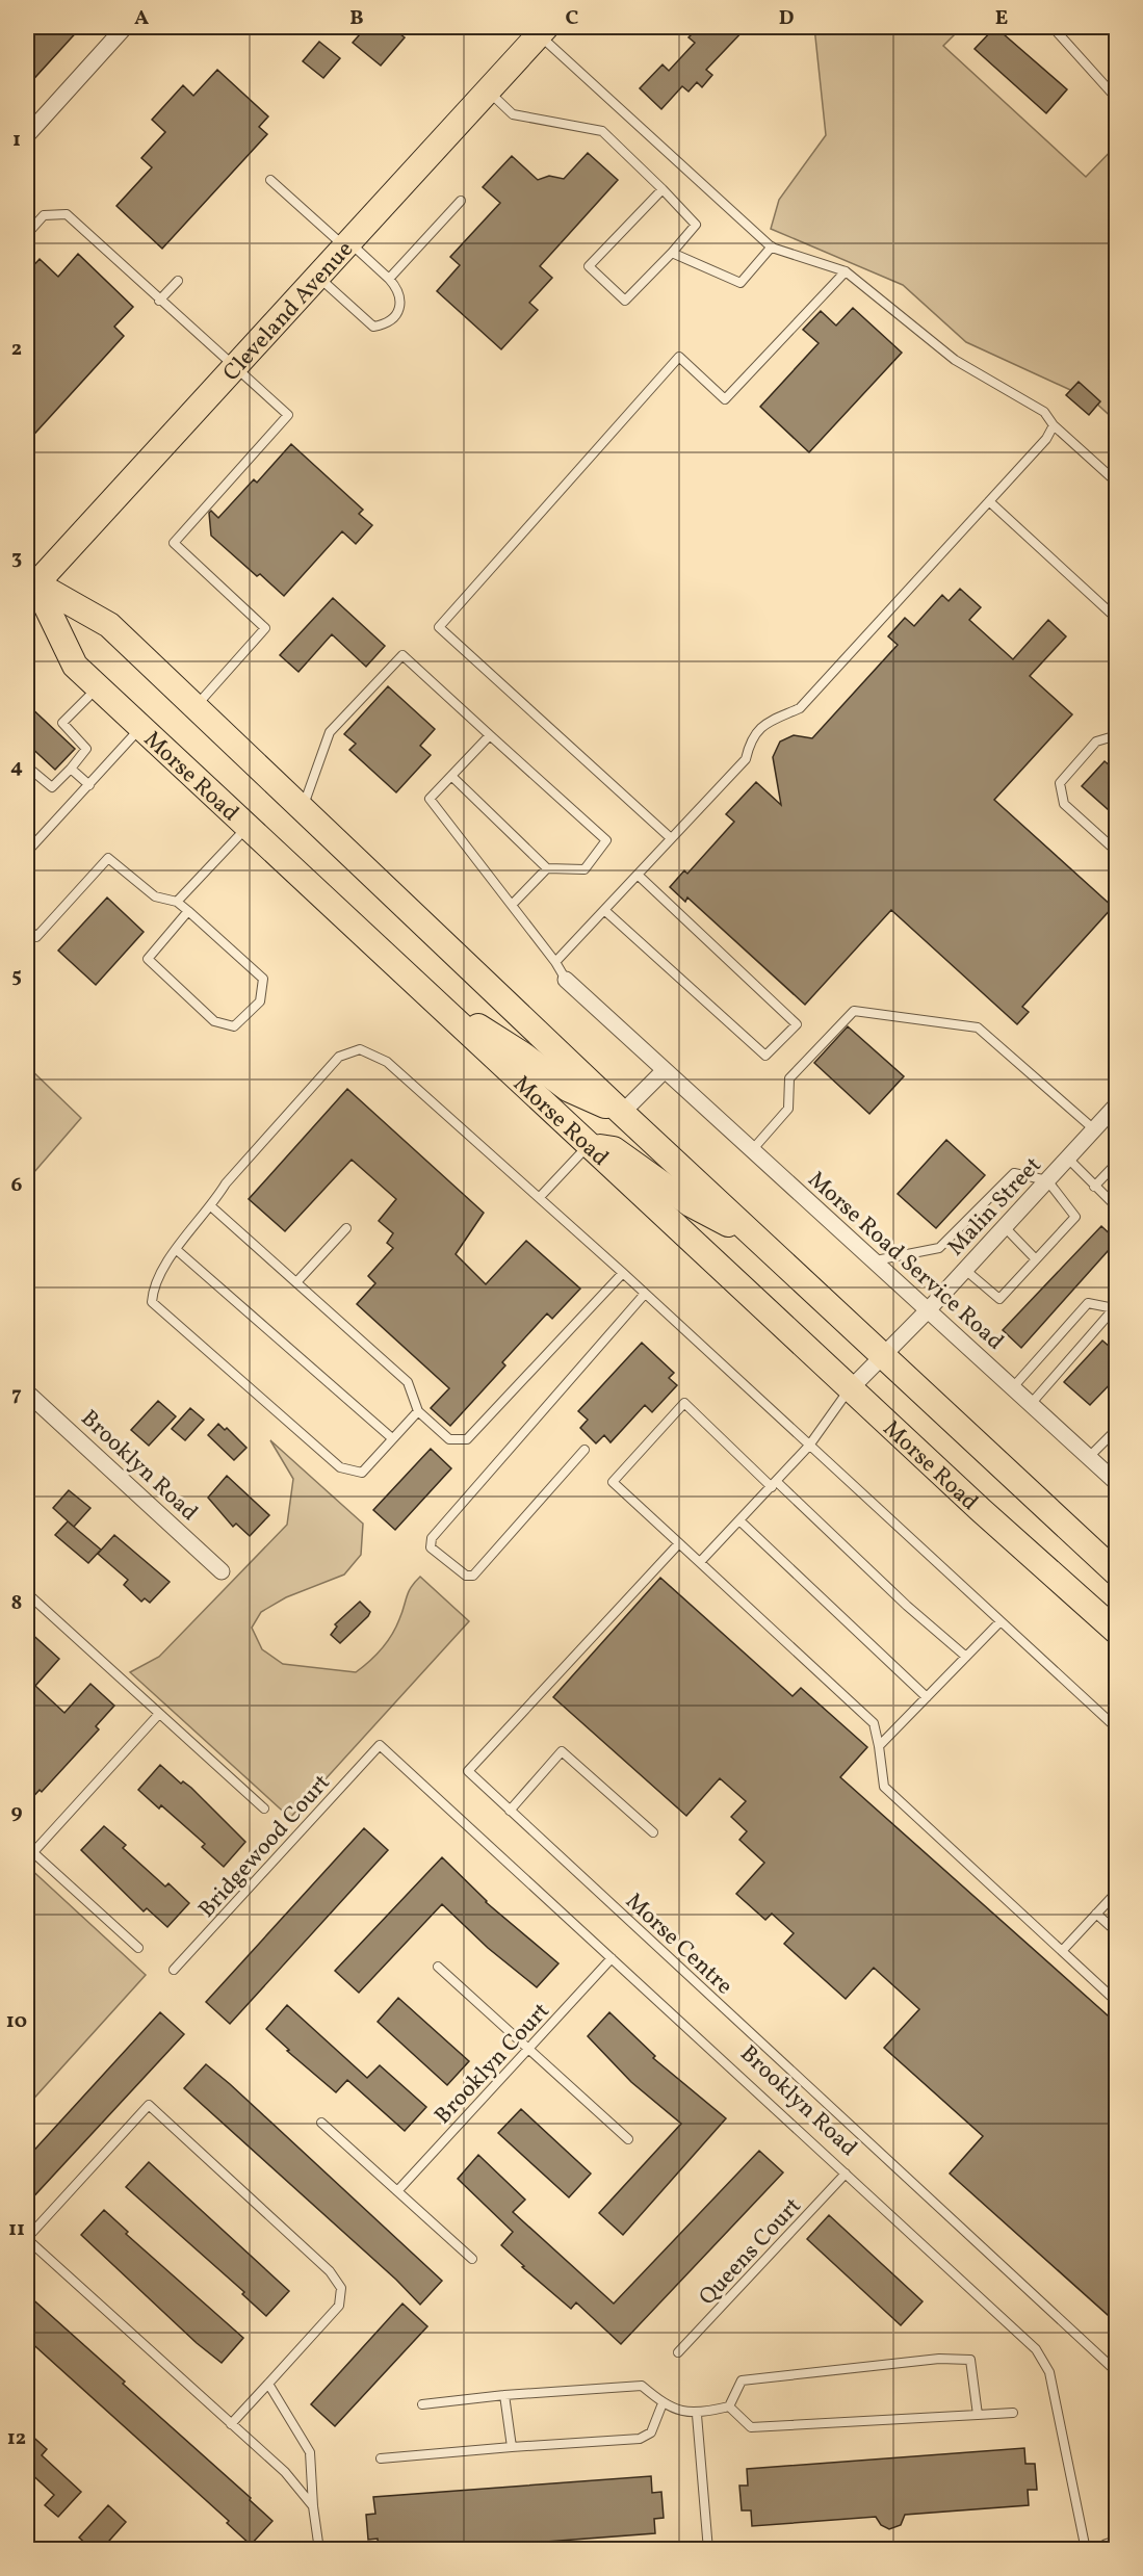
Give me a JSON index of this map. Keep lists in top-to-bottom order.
{
  "streets": {
    "main road": ["Cleveland Avenue", "Morse Road"],
    "street": ["Malin Street", "Morse Road Service Road", "Brooklyn Road"],
    "lane": [
      "Bridgewood Court",
      "Morse Centre",
      "Brooklyn Court",
      "Queens Court"
    ]
  },
  "crossings": [
    ["Cleveland Avenue", "Morse Road"],
    ["Morse Road", "Malin Street"],
    ["Malin Street", "Morse Road Service Road"],
    ["Brooklyn Road", "Bridgewood Court"],
    ["Brooklyn Road", "Brooklyn Court"],
    ["Brooklyn Road", "Queens Court"]
  ],
  "grid": {
    "columns": [
      "A",
      "B",
      "C",
      "D",
      "E"
    ],
    "rows": [
      "1",
      "2",
      "3",
      "4",
      "5",
      "6",
      "7",
      "8",
      "9",
      "10",
      "11",
      "12"
    ]
  }
}
